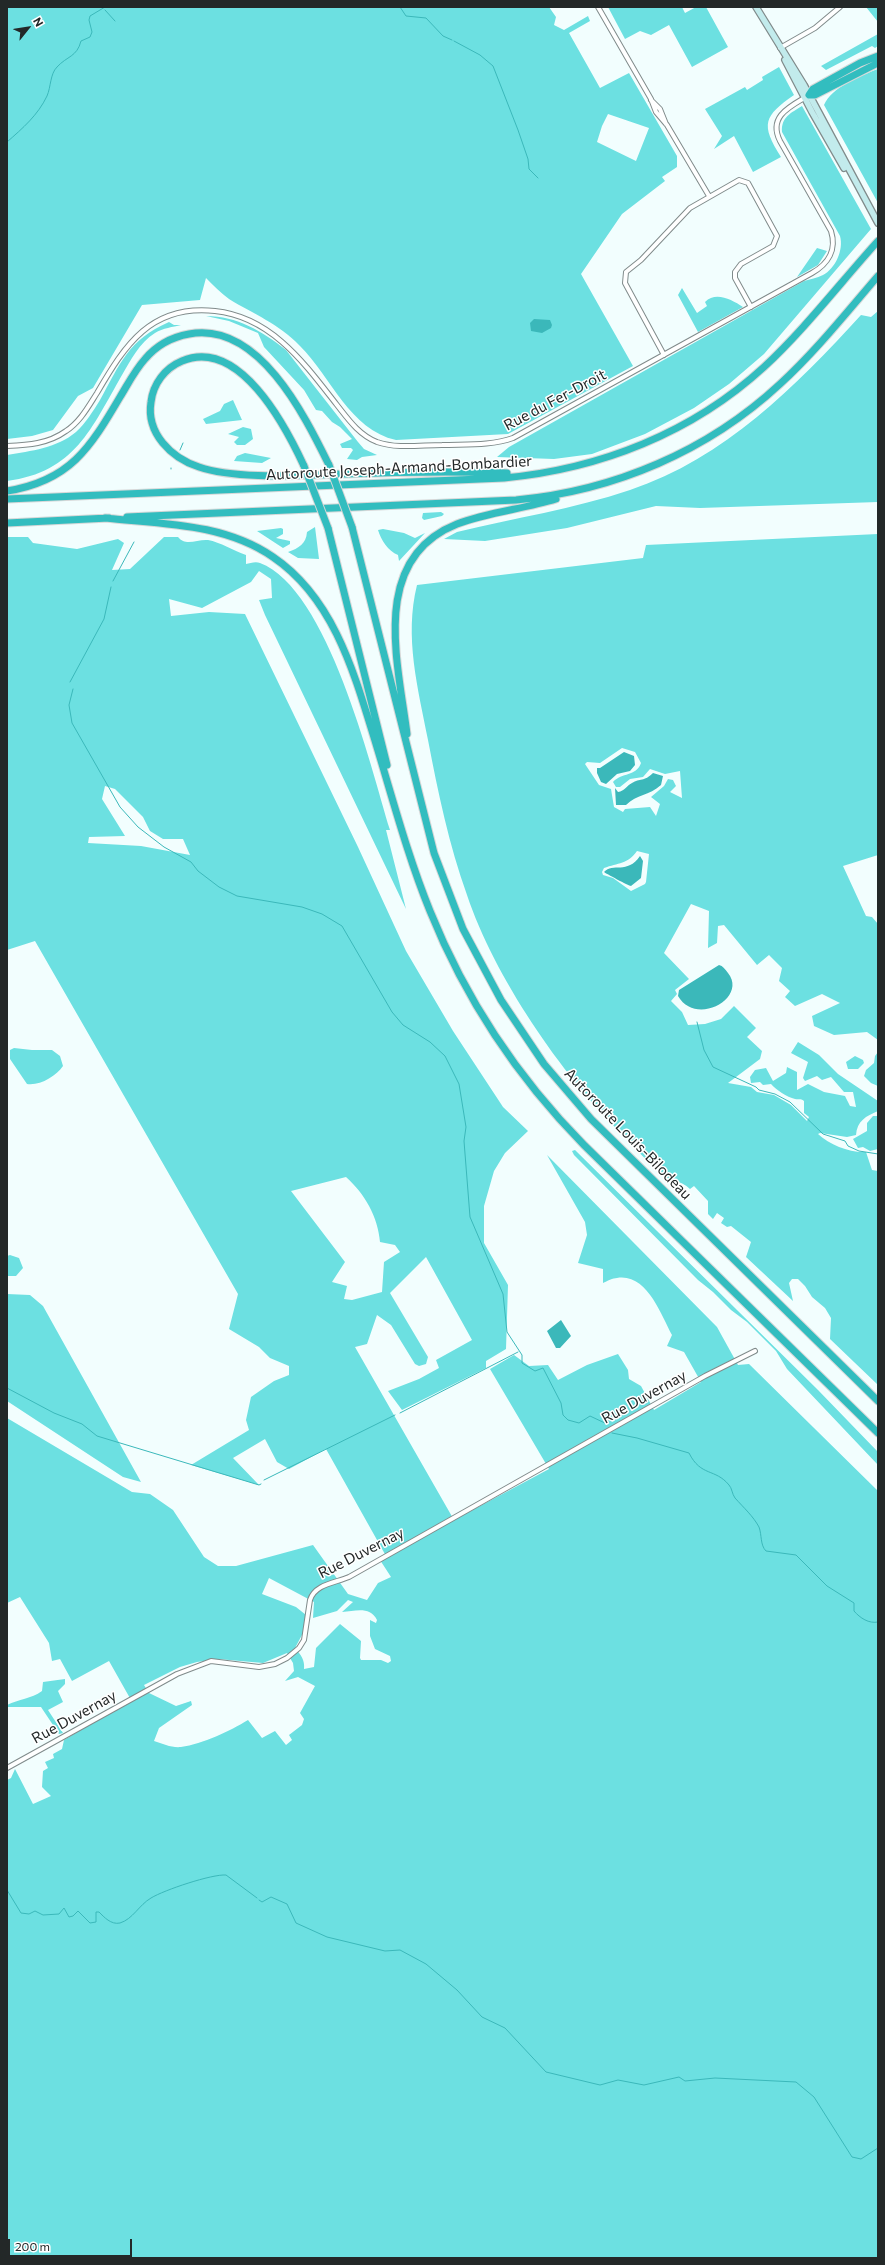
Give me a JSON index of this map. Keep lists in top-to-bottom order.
{
  "streets": {
    "highway": ["Autoroute Joseph-Armand-Bombardier", "Autoroute Louis-Bilodeau"],
    "street": ["Rue du Fer-Droit", "Rue Duvernay"]
  },
  "scale_bar": "200 m",
  "north": "top right"
}
